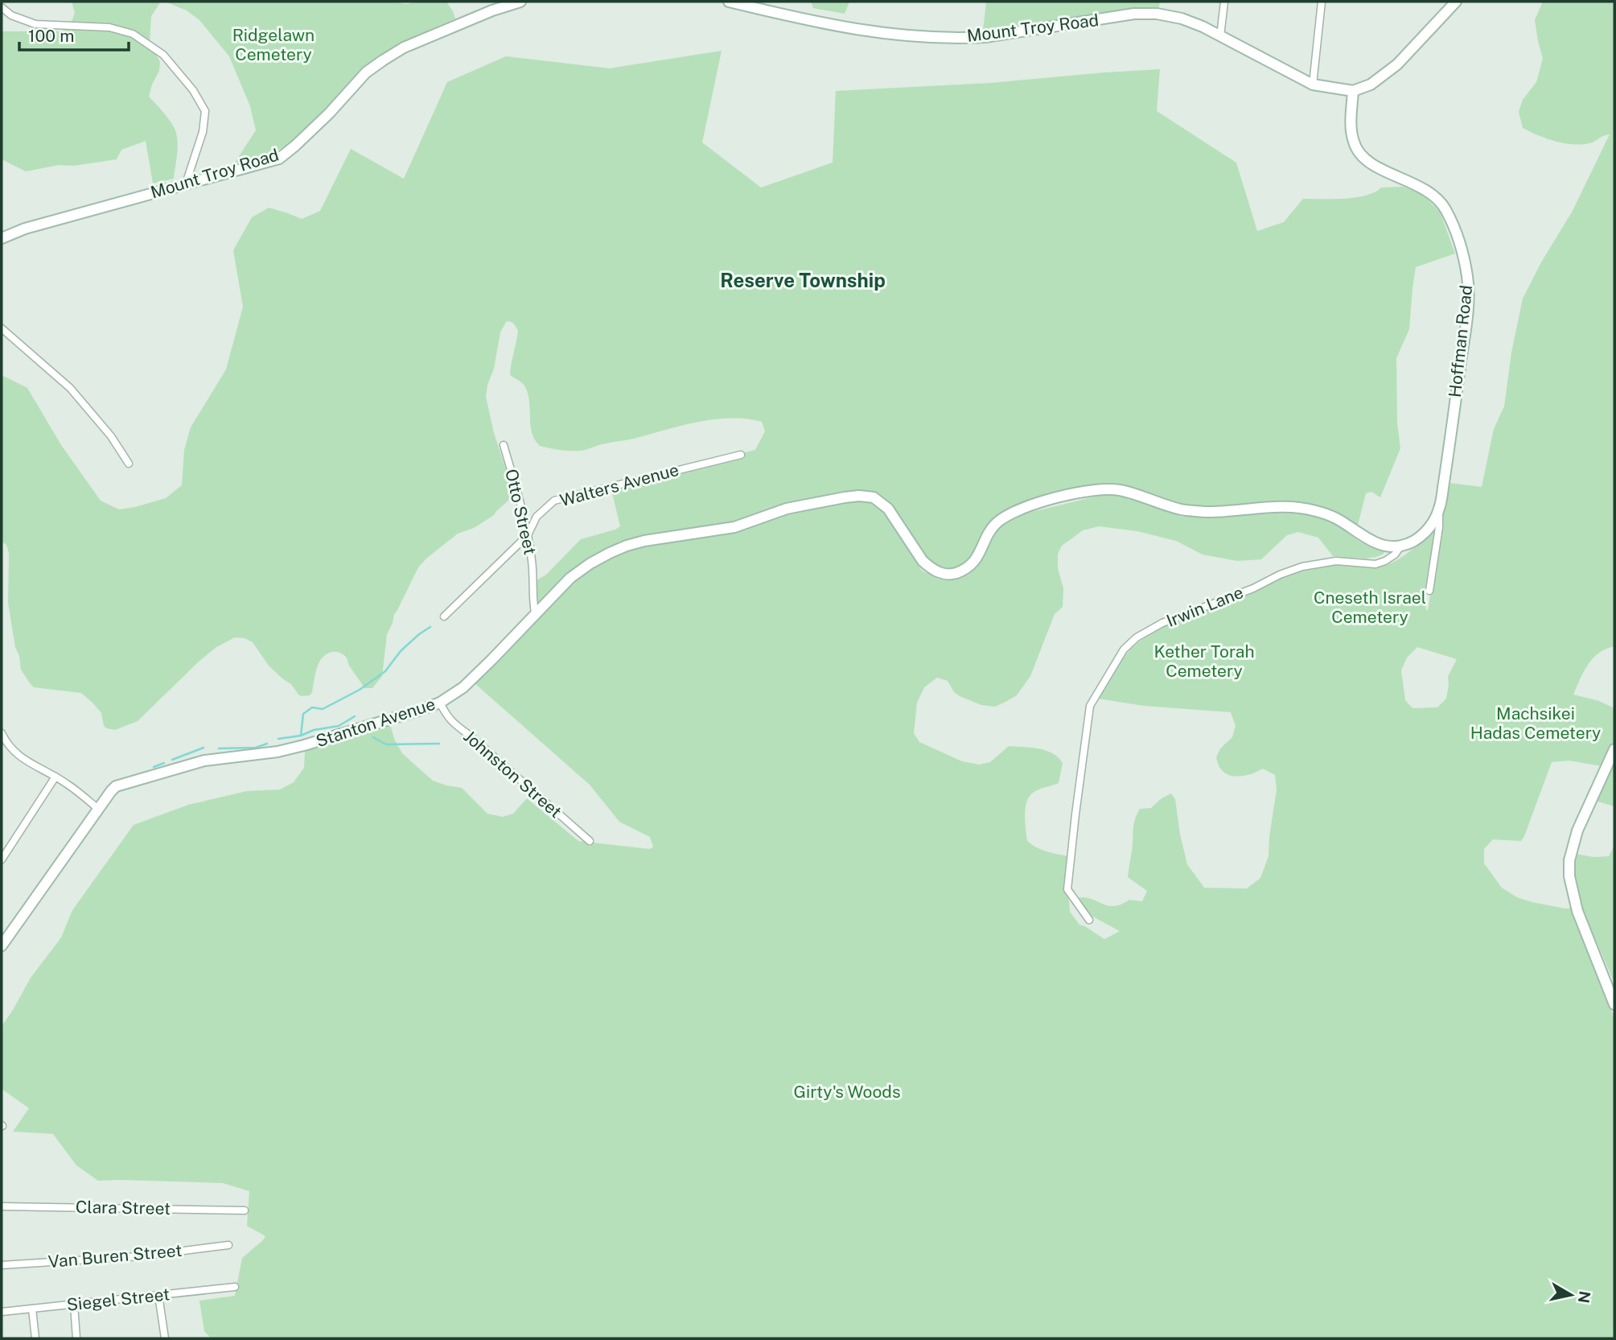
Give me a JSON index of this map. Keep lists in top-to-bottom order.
{
  "streets": {
    "street": [
      "Mount Troy Road",
      "Hoffman Road",
      "Walters Avenue",
      "Otto Street",
      "Irwin Lane",
      "Stanton Avenue",
      "Johnston Street",
      "Clara Street",
      "Van Buren Street",
      "Siegel Street"
    ]
  },
  "crossings": [
    ["Mount Troy Road", "Hoffman Road"],
    ["Hoffman Road", "Irwin Lane"],
    ["Hoffman Road", "Stanton Avenue"],
    ["Walters Avenue", "Otto Street"],
    ["Otto Street", "Stanton Avenue"],
    ["Irwin Lane", "Stanton Avenue"],
    ["Stanton Avenue", "Johnston Street"]
  ],
  "districts": ["Reserve Township"],
  "parks": [
    "Ridgelawn Cemetery",
    "Cneseth Israel Cemetery",
    "Kether Torah Cemetery",
    "Machsikei Hadas Cemetery",
    "Girty's Woods"
  ],
  "scale_bar": "100 m",
  "north": "right"
}
